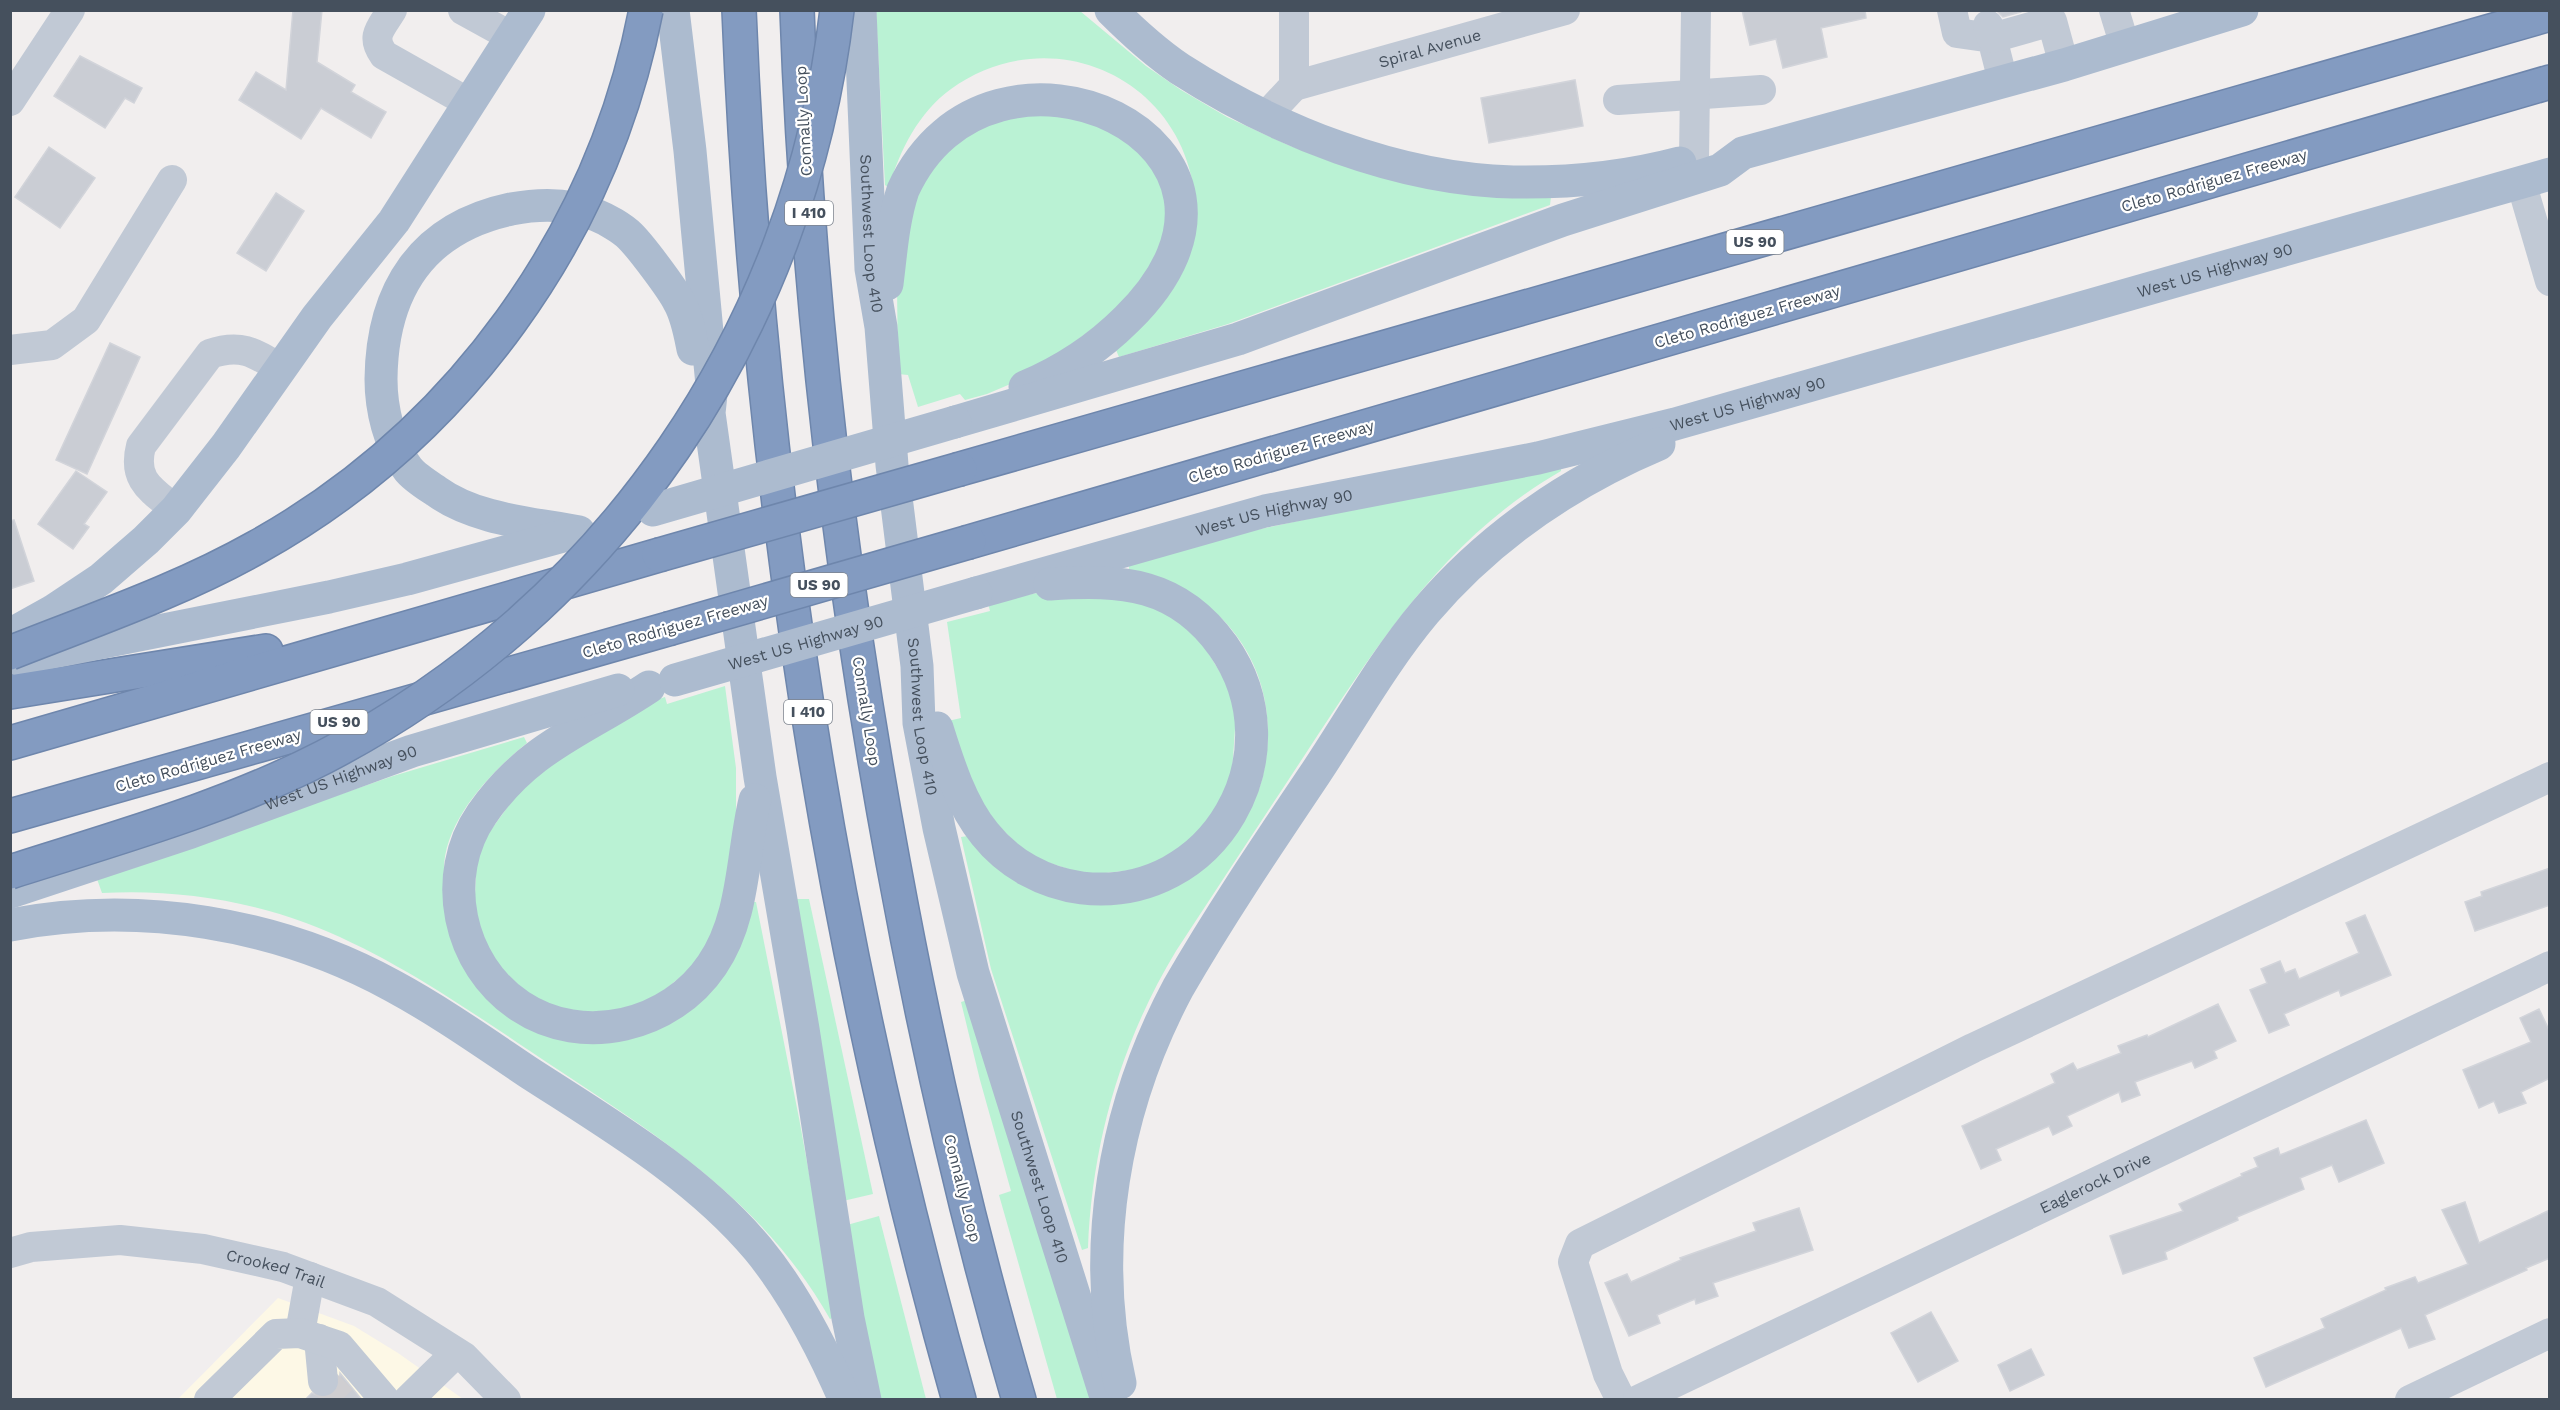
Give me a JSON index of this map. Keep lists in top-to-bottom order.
{
  "streets": {
    "highway": [
      "Connally Loop",
      "Cleto Rodriguez Freeway",
      "I 410",
      "US 90"
    ],
    "main road": ["Southwest Loop 410", "West US Highway 90"],
    "street": ["Spiral Avenue", "Eaglerock Drive", "Crooked Trail"]
  }
}
